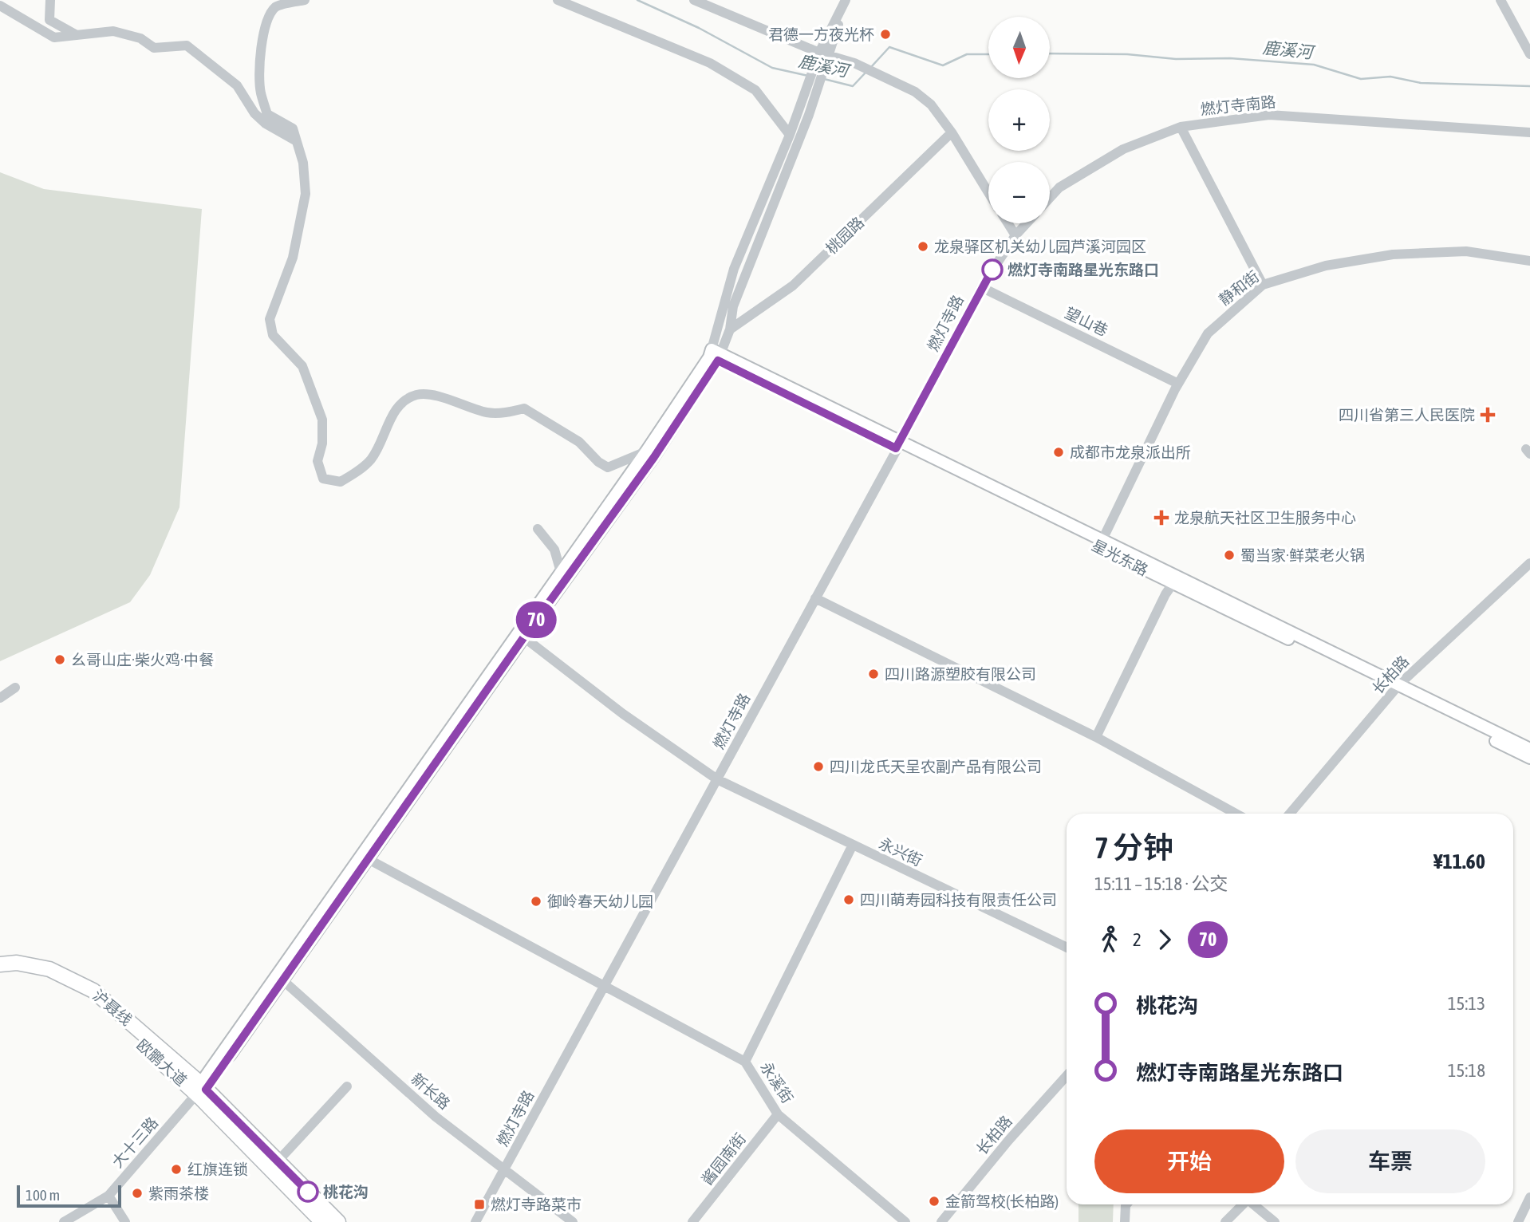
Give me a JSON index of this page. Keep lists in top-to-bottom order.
{
  "streets": {
    "highway": ["沪聂线", "欧鹏大道"],
    "main road": ["星光东路"],
    "street": [
      "燃灯寺南路",
      "桃园路",
      "静和街",
      "望山巷",
      "燃灯寺路",
      "长柏路",
      "永兴街",
      "永溪街",
      "新长路",
      "大十三路",
      "酱园南街"
    ]
  },
  "crossings": [
    ["静和街", "望山巷"],
    ["静和街", "星光东路"],
    ["望山巷", "燃灯寺路"],
    ["燃灯寺路", "星光东路"],
    ["燃灯寺路", "永兴街"],
    ["燃灯寺路", "永溪街"],
    ["燃灯寺路", "新长路"],
    ["星光东路", "长柏路"],
    ["沪聂线", "欧鹏大道"],
    ["沪聂线", "大十三路"],
    ["欧鹏大道", "大十三路"],
    ["永溪街", "酱园南街"]
  ],
  "water": ["鹿溪河"],
  "places": {
    "other": [
      "君德一方夜光杯",
      "龙泉驿区机关幼儿园芦溪河园区",
      "燃灯寺南路星光东路口",
      "成都市龙泉派出所",
      "蜀当家·鲜菜老火锅",
      "幺哥山庄·柴火鸡·中餐",
      "四川路源塑胶有限公司",
      "四川龙氏天呈农副产品有限公司",
      "四川萌寿园科技有限责任公司",
      "御岭春天幼儿园",
      "红旗连锁",
      "桃花沟",
      "紫雨茶楼",
      "金箭驾校(长柏路)"
    ],
    "health": ["四川省第三人民医院", "龙泉航天社区卫生服务中心"],
    "transit": ["燃灯寺路菜市"]
  },
  "lines": ["bus line 70"],
  "scale_bar": "100 m",
  "north": "bottom",
  "page": {
    "on_map": "70",
    "map_buttons": ["+", "−"],
    "heading": ["7 分钟", "15:11 – 15:18 · 公交", "¥11.60"],
    "legs": ["2", "70"],
    "list": [
      {
        "name": "桃花沟",
        "value": "15:13"
      },
      {
        "name": "燃灯寺南路星光东路口",
        "value": "15:18"
      }
    ],
    "buttons": ["开始", "车票"],
    "scale": "100 m"
  }
}
